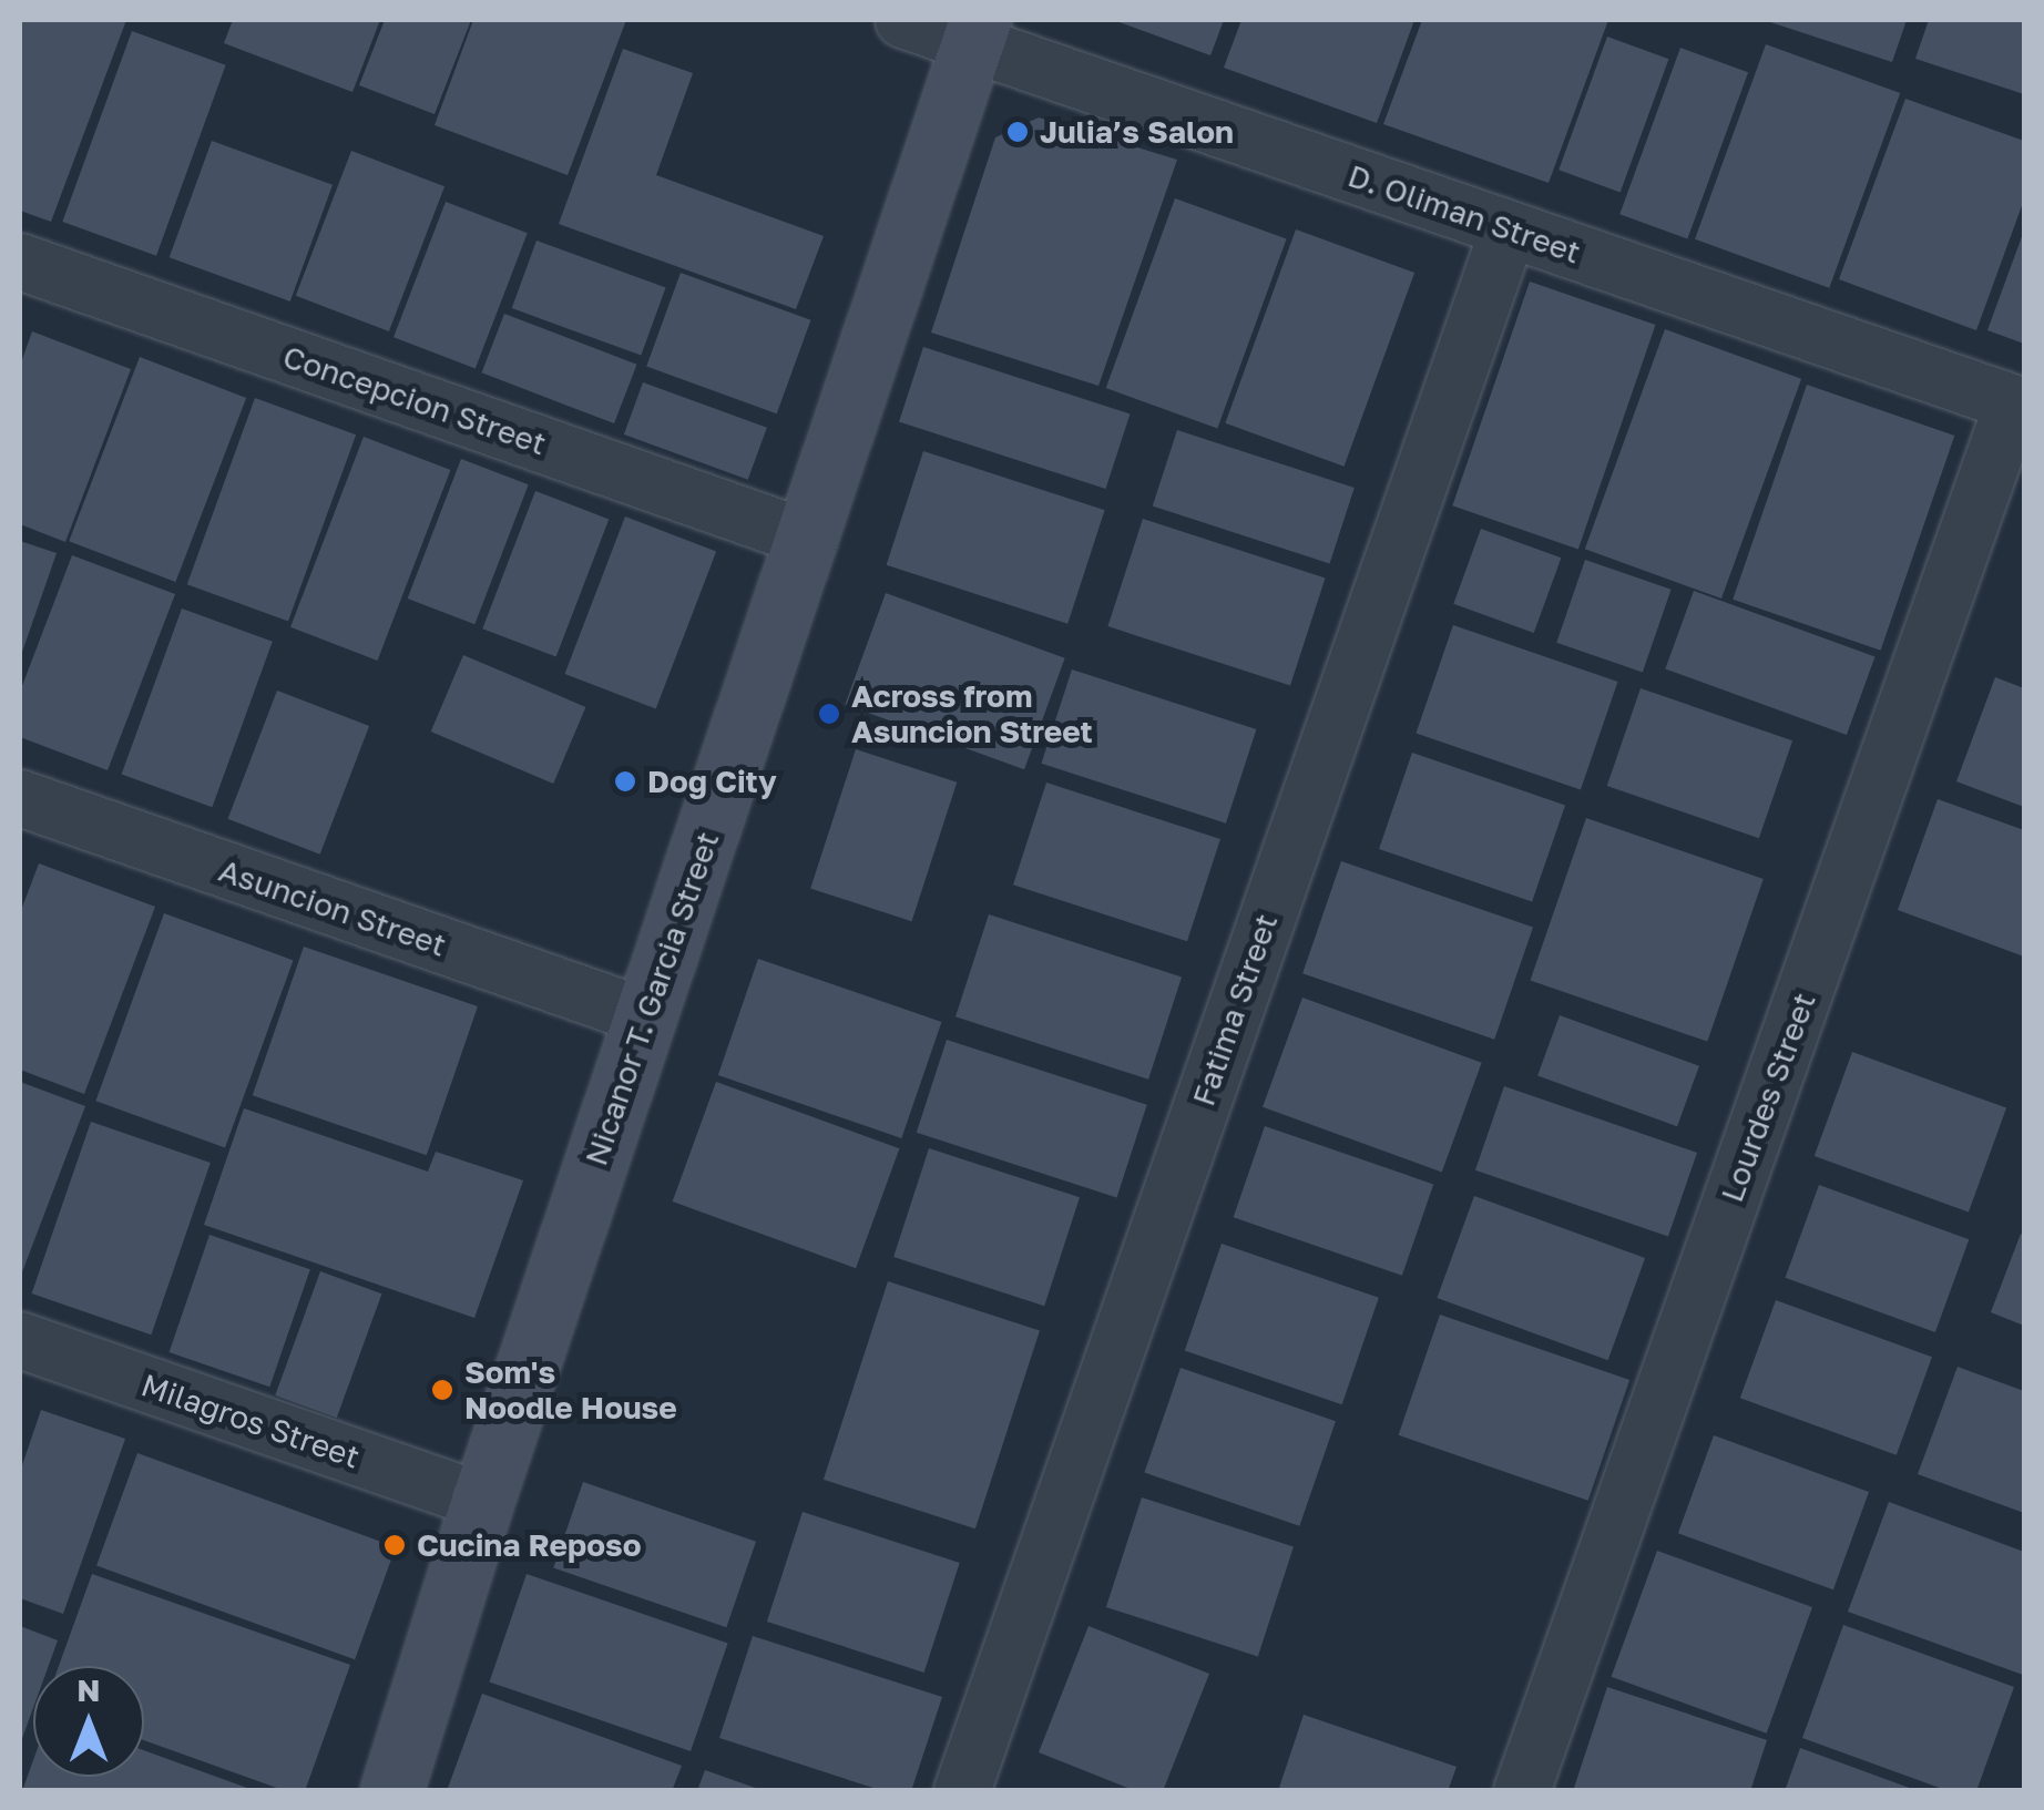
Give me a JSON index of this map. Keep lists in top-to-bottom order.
{
  "streets": {
    "street": [
      "D. Oliman Street",
      "Concepcion Street",
      "Asuncion Street",
      "Nicanor T. Garcia Street",
      "Fatima Street",
      "Lourdes Street",
      "Milagros Street"
    ]
  },
  "crossings": [
    ["D. Oliman Street", "Nicanor T. Garcia Street"],
    ["D. Oliman Street", "Fatima Street"],
    ["D. Oliman Street", "Lourdes Street"],
    ["Concepcion Street", "Nicanor T. Garcia Street"],
    ["Asuncion Street", "Nicanor T. Garcia Street"],
    ["Nicanor T. Garcia Street", "Milagros Street"]
  ],
  "places": [
    "Julia’s Salon",
    "Across from Asuncion Street",
    "Dog City",
    "Som's Noodle House",
    "Cucina Reposo"
  ],
  "north": "top"
}
